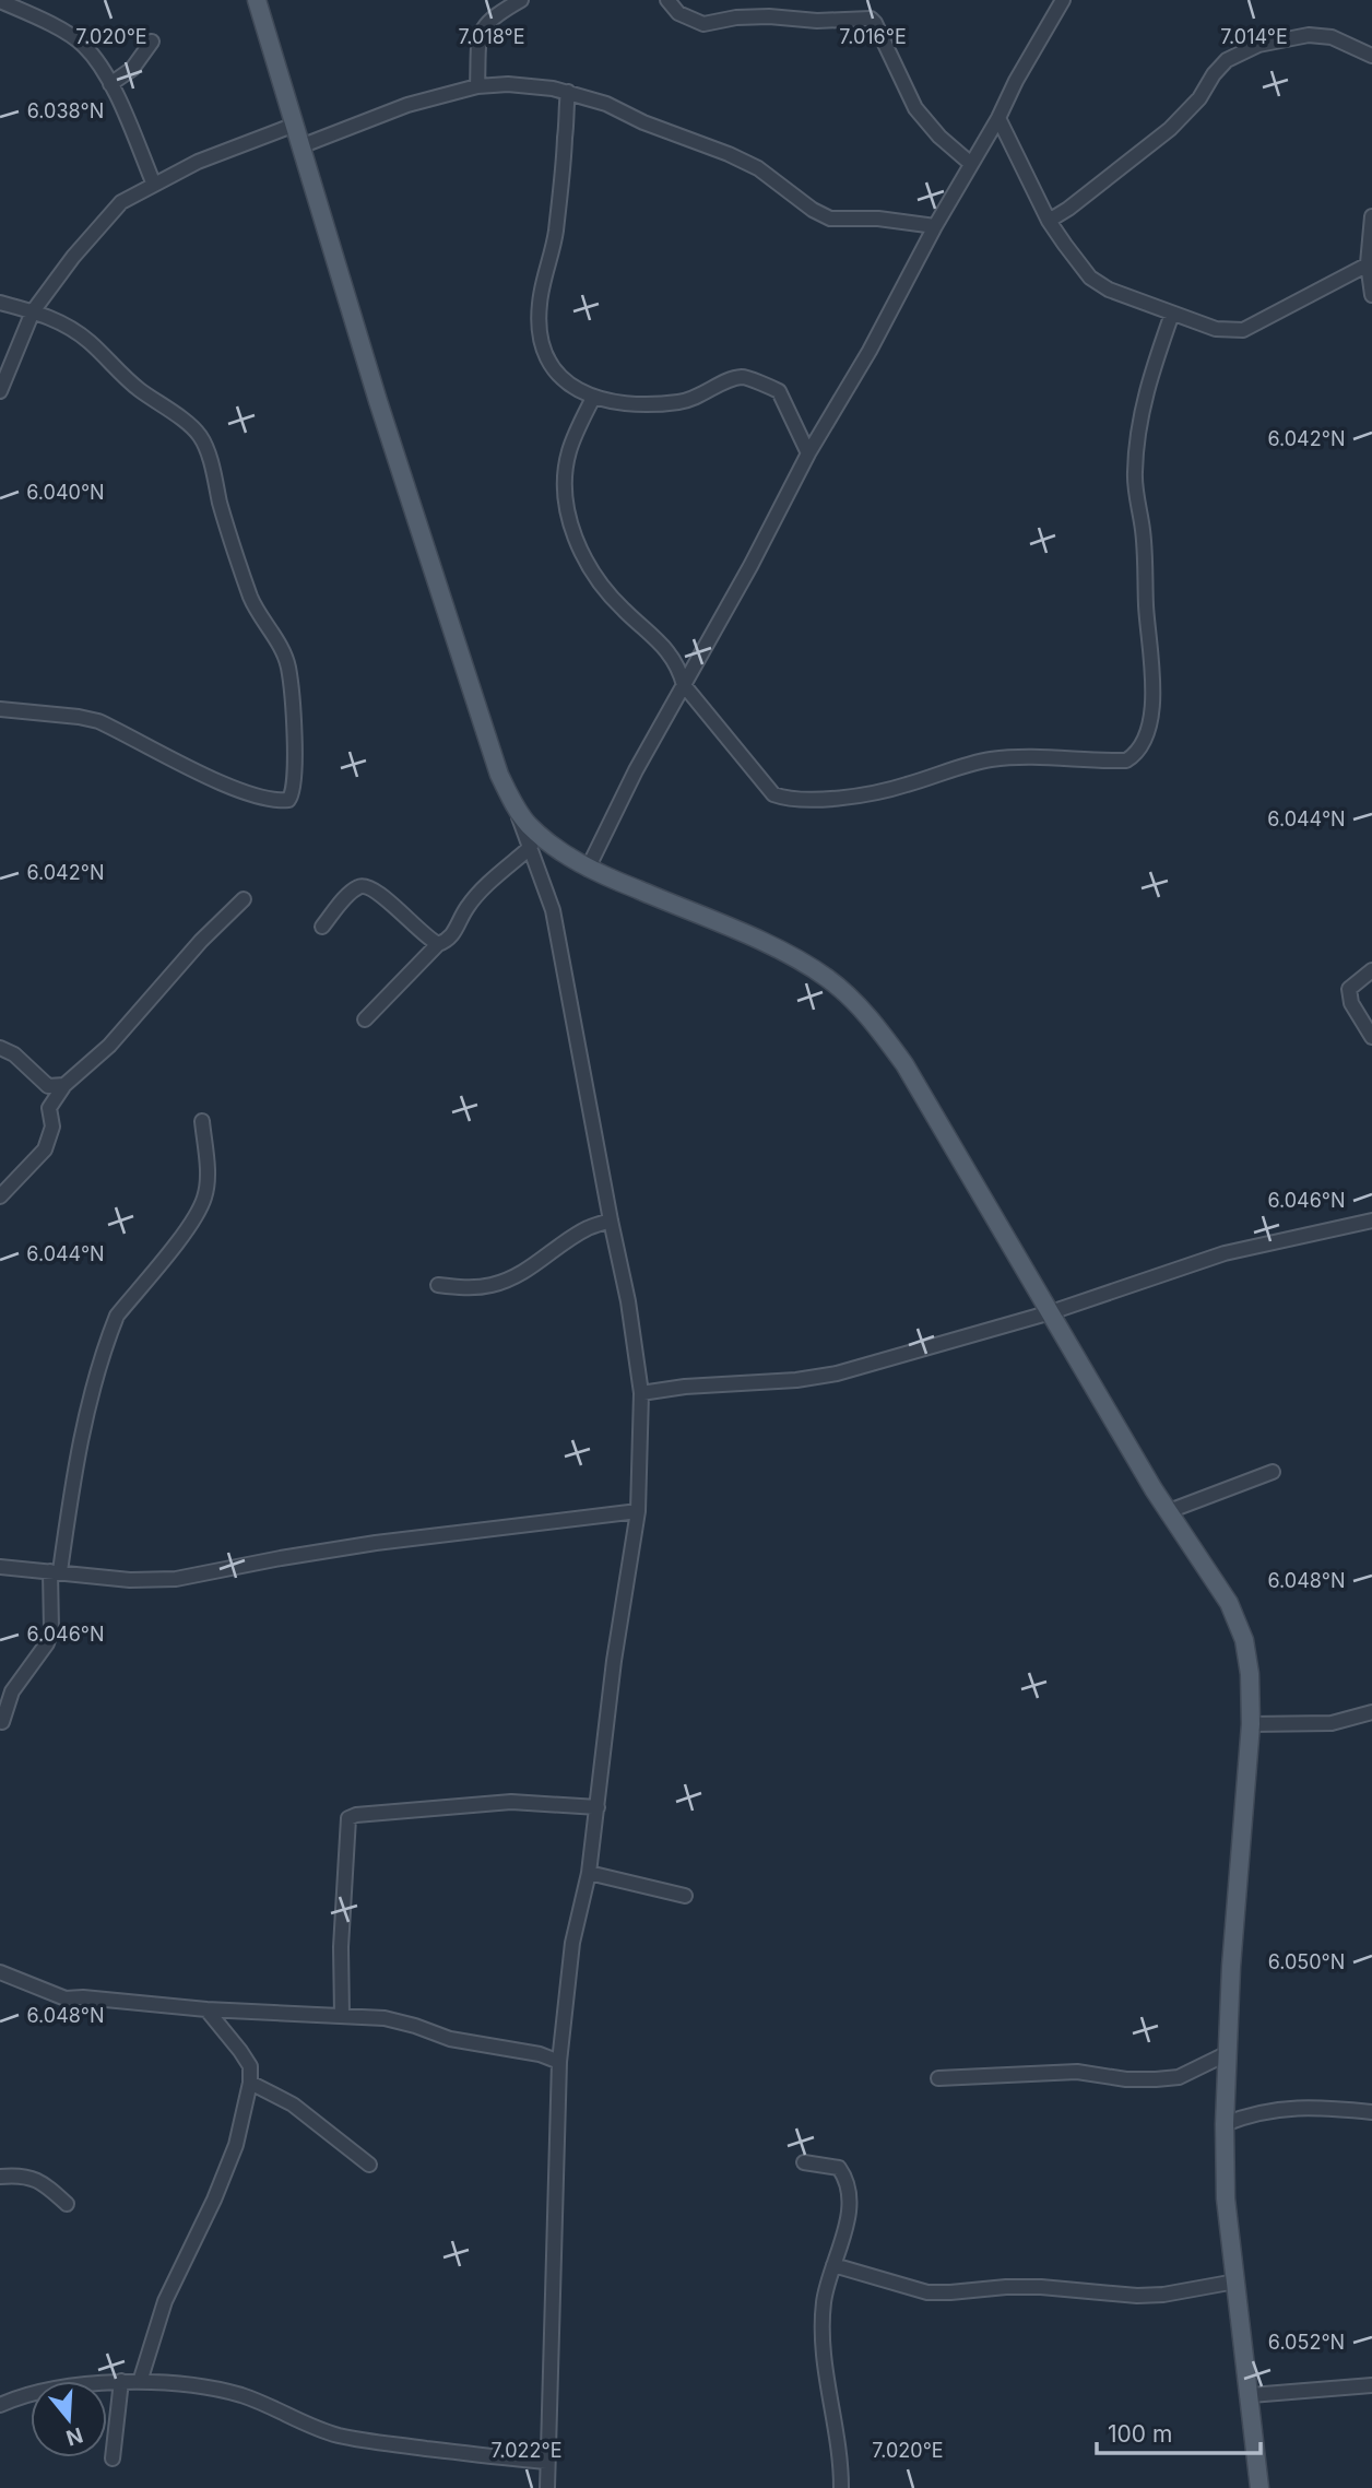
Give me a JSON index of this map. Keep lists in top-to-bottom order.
{
  "scale_bar": "100 m",
  "north": "bottom",
  "coordinates": [
    "7.020°E",
    "7.018°E",
    "7.016°E",
    "7.014°E",
    "6.038°N",
    "6.042°N",
    "6.040°N",
    "6.044°N",
    "6.046°N",
    "6.048°N",
    "6.050°N",
    "6.052°N",
    "7.022°E"
  ]
}
